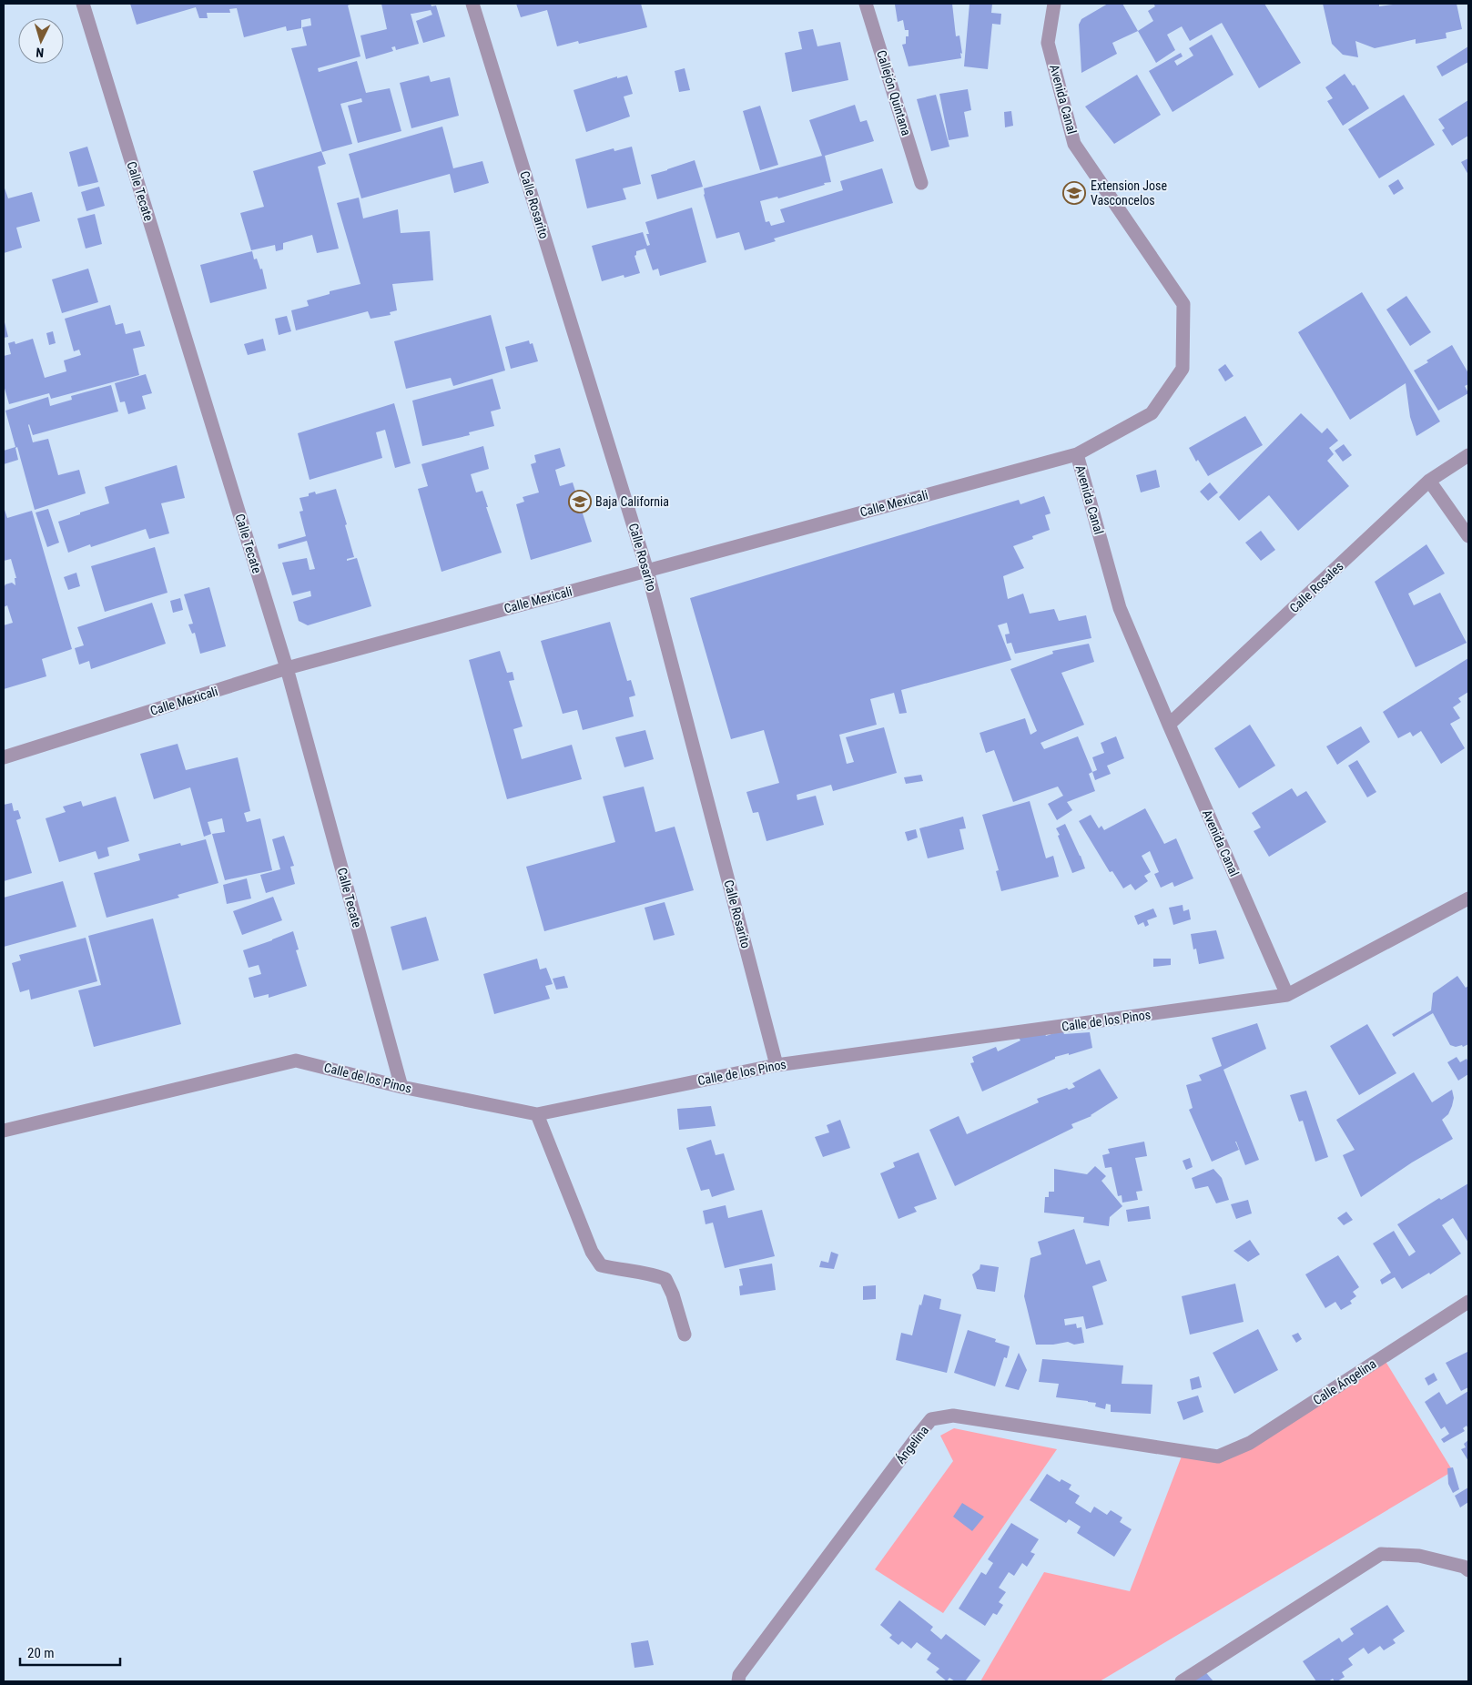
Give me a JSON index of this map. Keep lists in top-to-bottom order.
{
  "streets": {
    "street": [
      "Callejón Quintana",
      "Avenida Canal",
      "Calle Tecate",
      "Calle Rosarito",
      "Calle Mexicali",
      "Calle Rosales",
      "Calle de los Pinos",
      "Calle Ángelina",
      "Ángelina"
    ]
  },
  "crossings": [
    ["Avenida Canal", "Calle Mexicali"],
    ["Avenida Canal", "Calle Rosales"],
    ["Avenida Canal", "Calle de los Pinos"],
    ["Calle Tecate", "Calle Mexicali"],
    ["Calle Tecate", "Calle de los Pinos"],
    ["Calle Rosarito", "Calle Mexicali"],
    ["Calle Rosarito", "Calle de los Pinos"],
    ["Calle Ángelina", "Ángelina"]
  ],
  "places": {
    "school or university": ["Extension Jose Vasconcelos", "Baja California"]
  },
  "scale_bar": "20 m",
  "north": "bottom"
}
